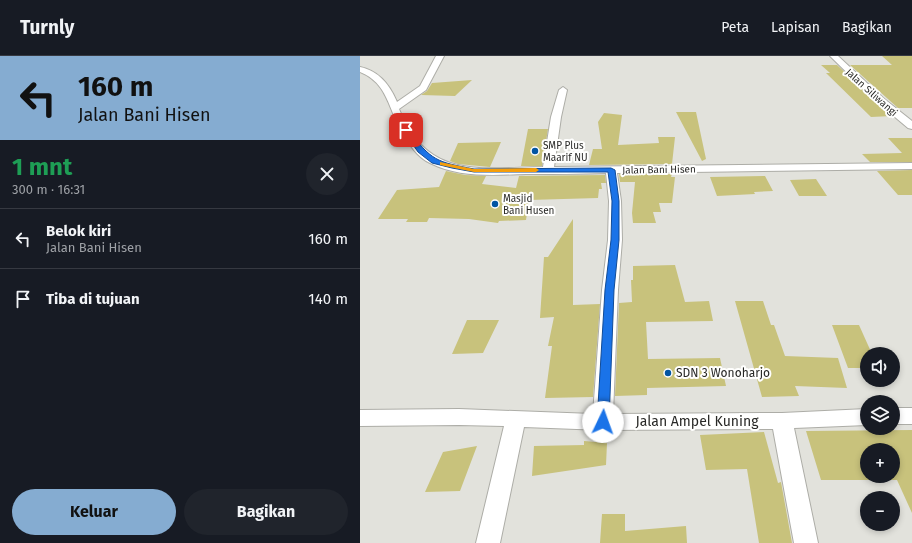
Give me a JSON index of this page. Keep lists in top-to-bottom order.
{
  "streets": {
    "street": ["Jalan Siliwangi", "Jalan Bani Hisen", "Jalan Ampel Kuning"]
  },
  "places": ["SMP Plus Maarif NU", "Masjid Bani Husen", "SDN 3 Wonoharjo"],
  "page": {
    "header": "Turnly",
    "nav": ["Peta", "Lapisan", "Bagikan"],
    "turn": ["160 m", "Jalan Bani Hisen"],
    "heading": ["1 mnt", "300 m · 16:31"],
    "list": [
      {
        "name": "Belok kiri",
        "note": "Jalan Bani Hisen",
        "value": "160 m"
      },
      {
        "name": "Tiba di tujuan",
        "value": "140 m"
      }
    ],
    "map_buttons": ["+", "−"],
    "buttons": ["Keluar", "Bagikan"]
  }
}
